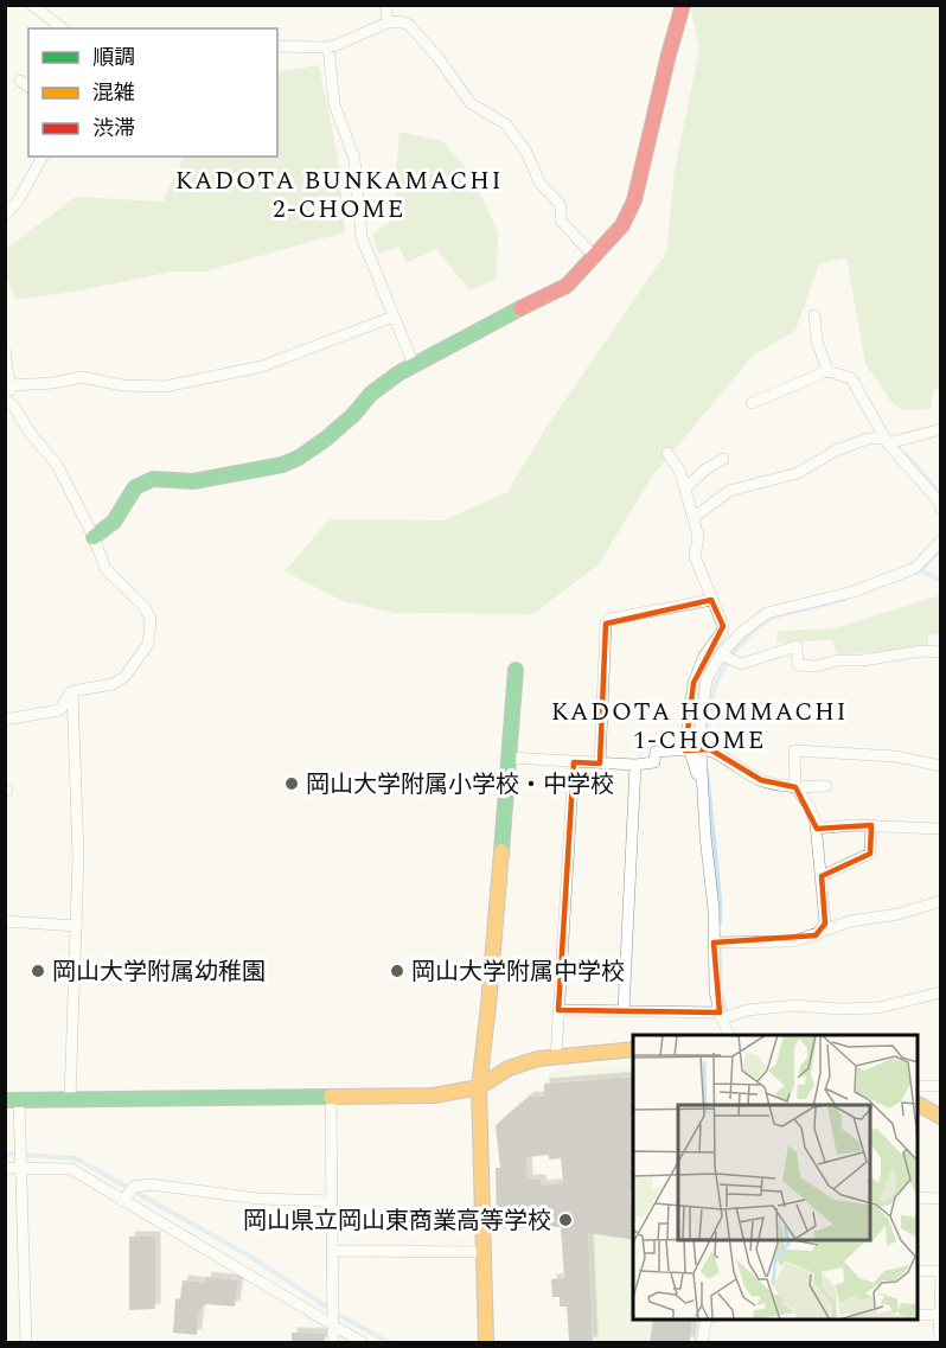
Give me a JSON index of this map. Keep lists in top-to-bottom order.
{
  "districts": ["KADOTA BUNKAMACHI 2-CHOME", "KADOTA HOMMACHI 1-CHOME"],
  "places": [
    "岡山大学附属小学校・中学校",
    "岡山大学附属幼稚園",
    "岡山大学附属中学校",
    "岡山県立岡山東商業高等学校"
  ],
  "legend": ["順調", "混雑", "渋滞"]
}
